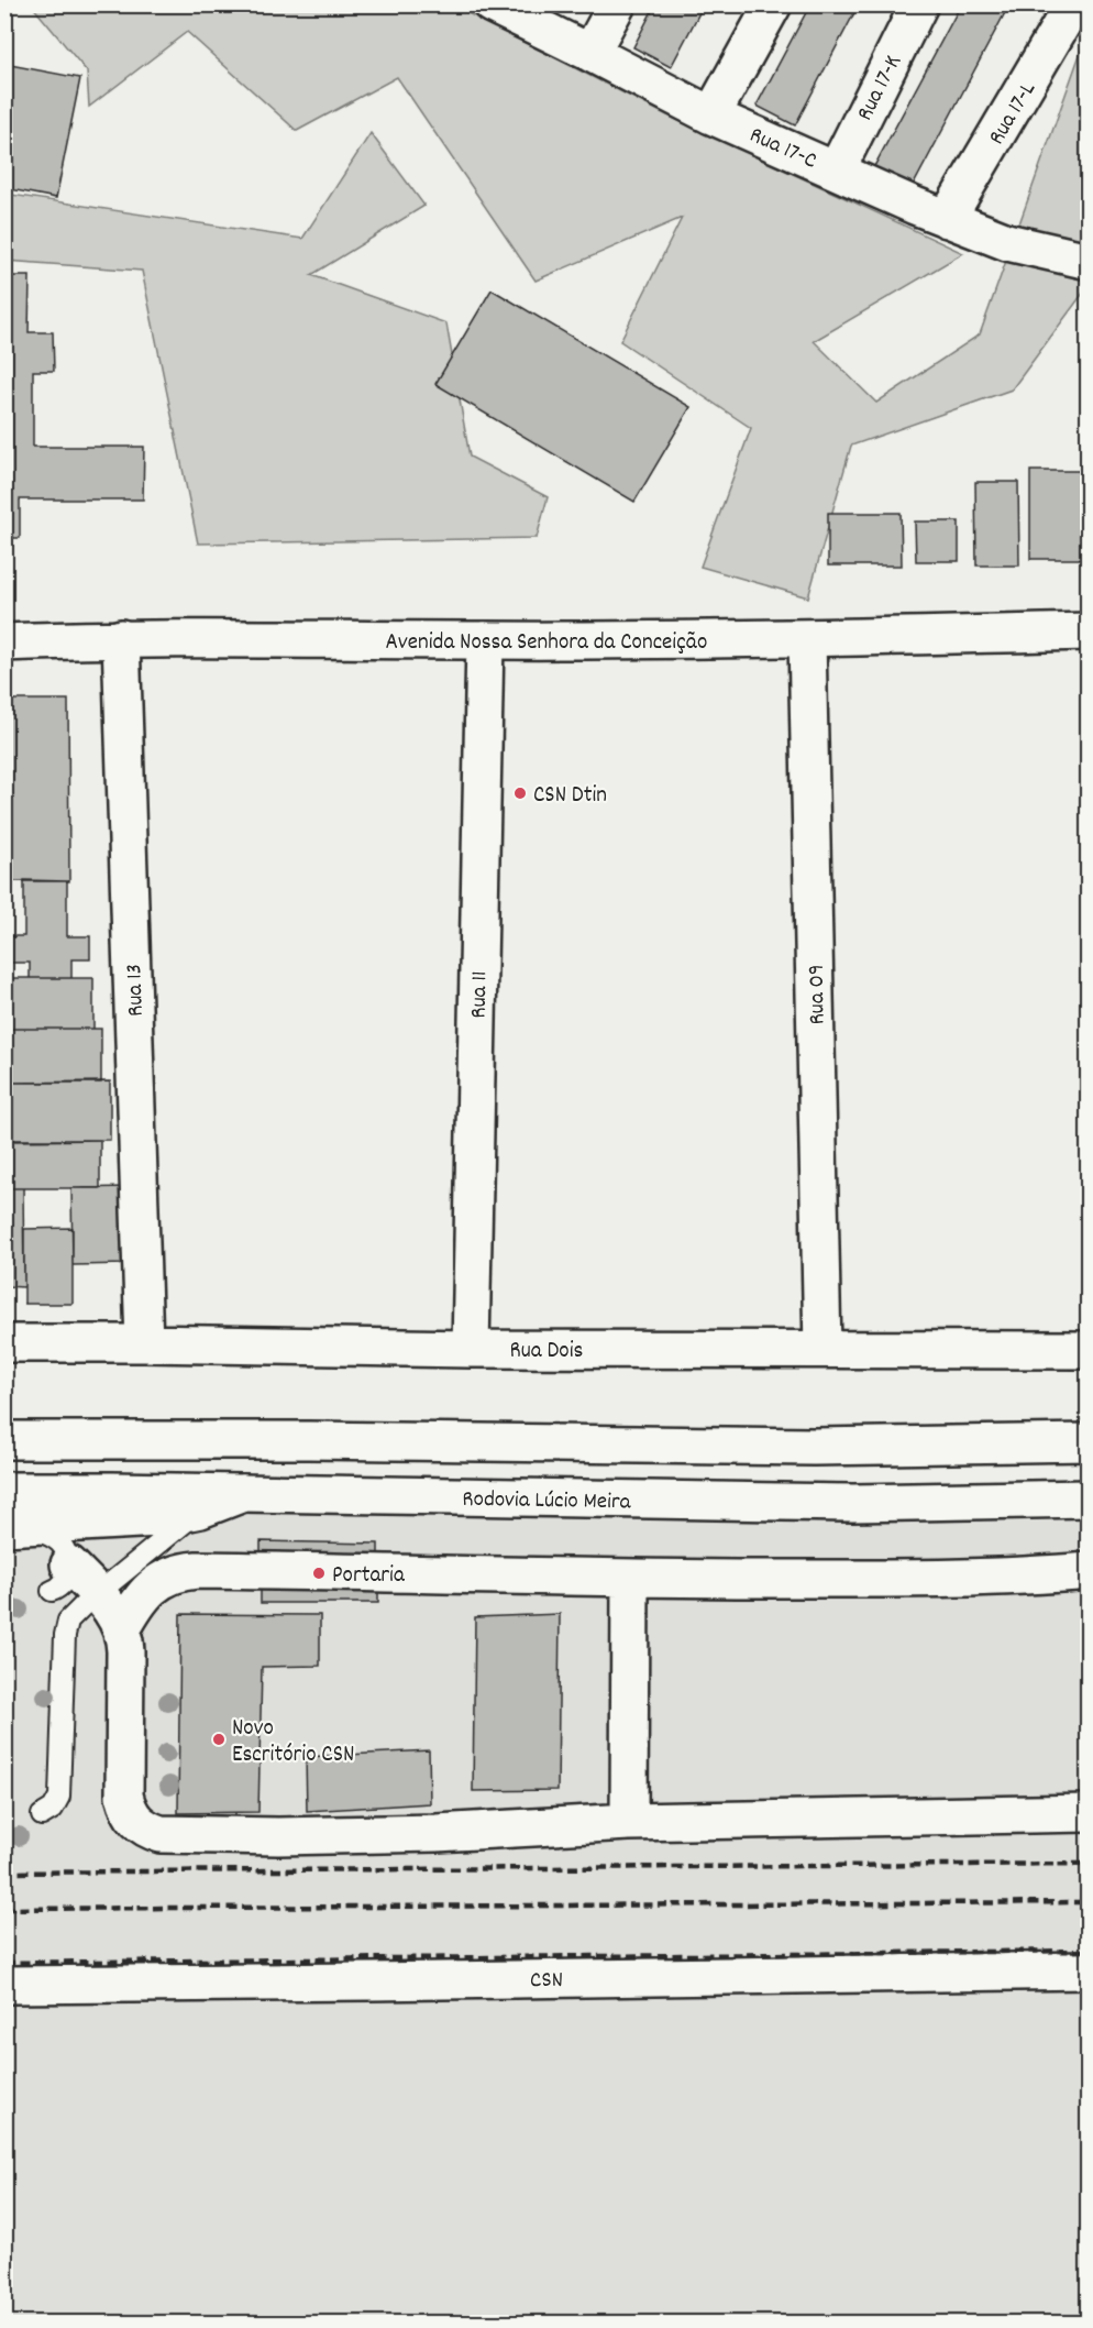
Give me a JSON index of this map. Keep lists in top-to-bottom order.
{
  "streets": {
    "street": [
      "Rua 17-K",
      "Rua 17-L",
      "Rua 17-C",
      "Avenida Nossa Senhora da Conceição",
      "Rua 13",
      "Rua 11",
      "Rua 09",
      "Rua Dois",
      "Rodovia Lúcio Meira",
      "CSN"
    ]
  },
  "crossings": [
    ["Rua 17-K", "Rua 17-C"],
    ["Rua 17-L", "Rua 17-C"],
    ["Avenida Nossa Senhora da Conceição", "Rua 13"],
    ["Avenida Nossa Senhora da Conceição", "Rua 11"],
    ["Avenida Nossa Senhora da Conceição", "Rua 09"],
    ["Rua 13", "Rua Dois"],
    ["Rua 11", "Rua Dois"],
    ["Rua 09", "Rua Dois"]
  ],
  "places": ["CSN Dtin", "Portaria", "Novo Escritório CSN"]
}
